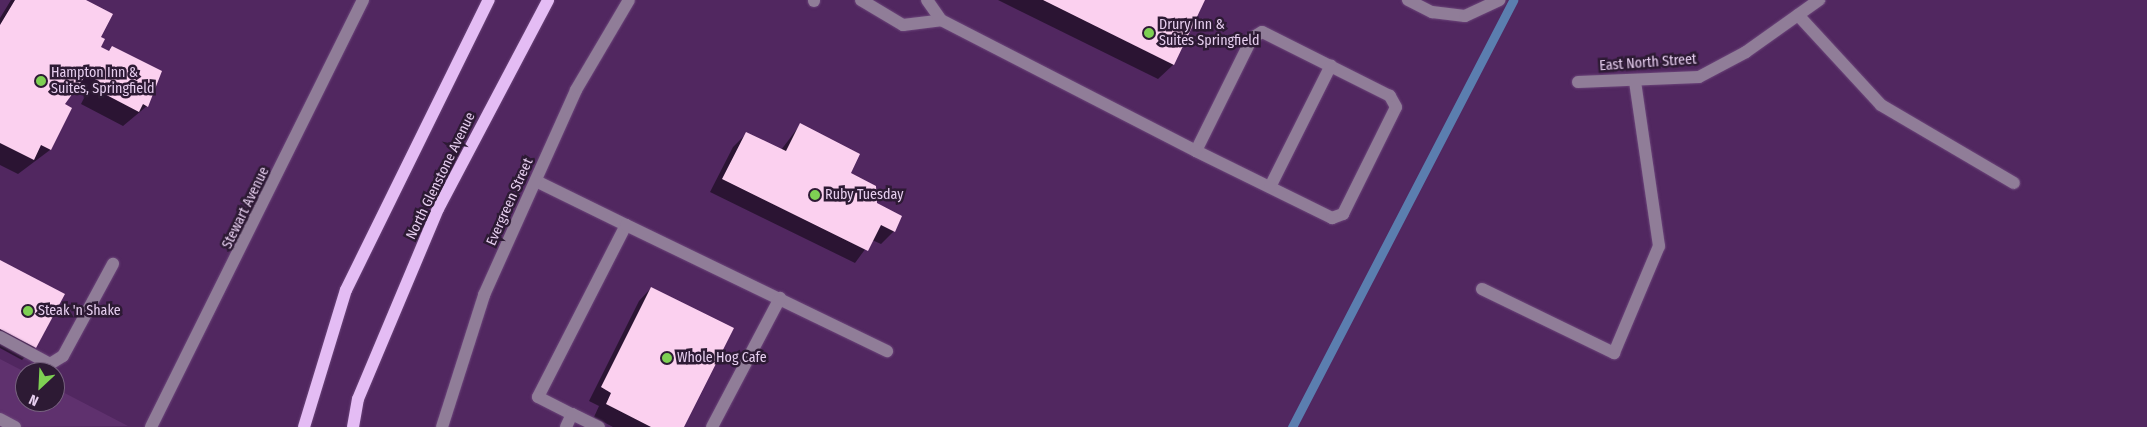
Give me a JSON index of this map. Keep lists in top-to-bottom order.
{
  "streets": {
    "main road": ["North Glenstone Avenue"],
    "street": ["East North Street", "Evergreen Street", "Stewart Avenue"]
  },
  "places": [
    "Drury Inn & Suites Springfield",
    "Hampton Inn & Suites, Springfield",
    "Ruby Tuesday",
    "Steak 'n Shake",
    "Whole Hog Cafe"
  ],
  "north": "bottom left"
}
